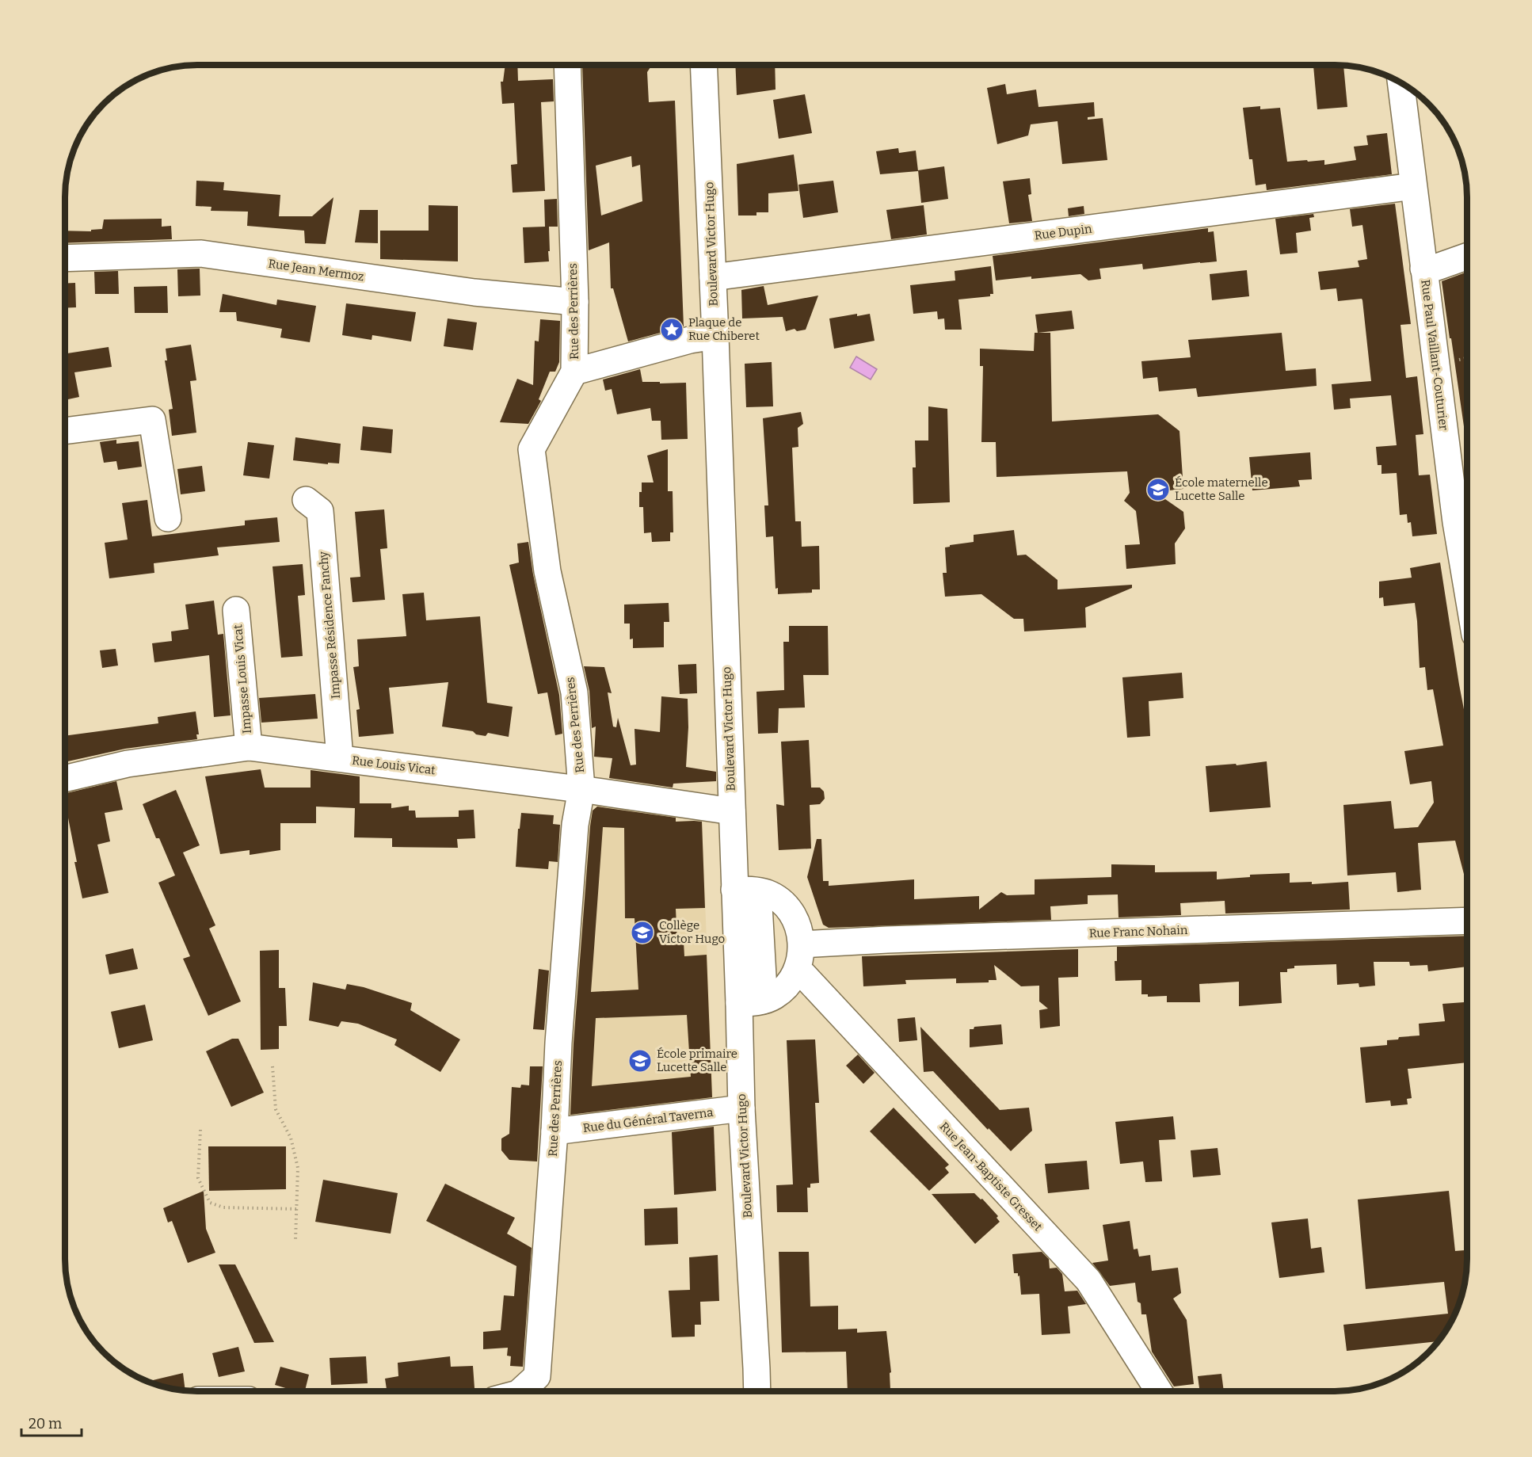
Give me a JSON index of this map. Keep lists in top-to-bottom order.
{
  "streets": {
    "street": [
      "Rue Dupin",
      "Boulevard Victor Hugo",
      "Rue Jean Mermoz",
      "Rue des Perrières",
      "Rue Paul Vaillant-Couturier",
      "Impasse Résidence Fanchy",
      "Impasse Louis Vicat",
      "Rue Louis Vicat",
      "Rue Franc Nohain",
      "Rue du Général Taverna",
      "Rue Jean-Baptiste Gresset"
    ]
  },
  "crossings": [
    ["Rue Dupin", "Boulevard Victor Hugo"],
    ["Rue Dupin", "Rue Paul Vaillant-Couturier"],
    ["Boulevard Victor Hugo", "Rue Louis Vicat"],
    ["Boulevard Victor Hugo", "Rue du Général Taverna"],
    ["Rue Jean Mermoz", "Rue des Perrières"],
    ["Rue des Perrières", "Rue Louis Vicat"],
    ["Rue des Perrières", "Rue du Général Taverna"],
    ["Impasse Résidence Fanchy", "Rue Louis Vicat"],
    ["Impasse Louis Vicat", "Rue Louis Vicat"],
    ["Rue Franc Nohain", "Rue Jean-Baptiste Gresset"]
  ],
  "places": {
    "place": ["Plaque de Rue Chiberet"],
    "school or university": ["École maternelle Lucette Salle", "Collège Victor Hugo", "École primaire Lucette Salle"]
  },
  "scale_bar": "20 m"
}
